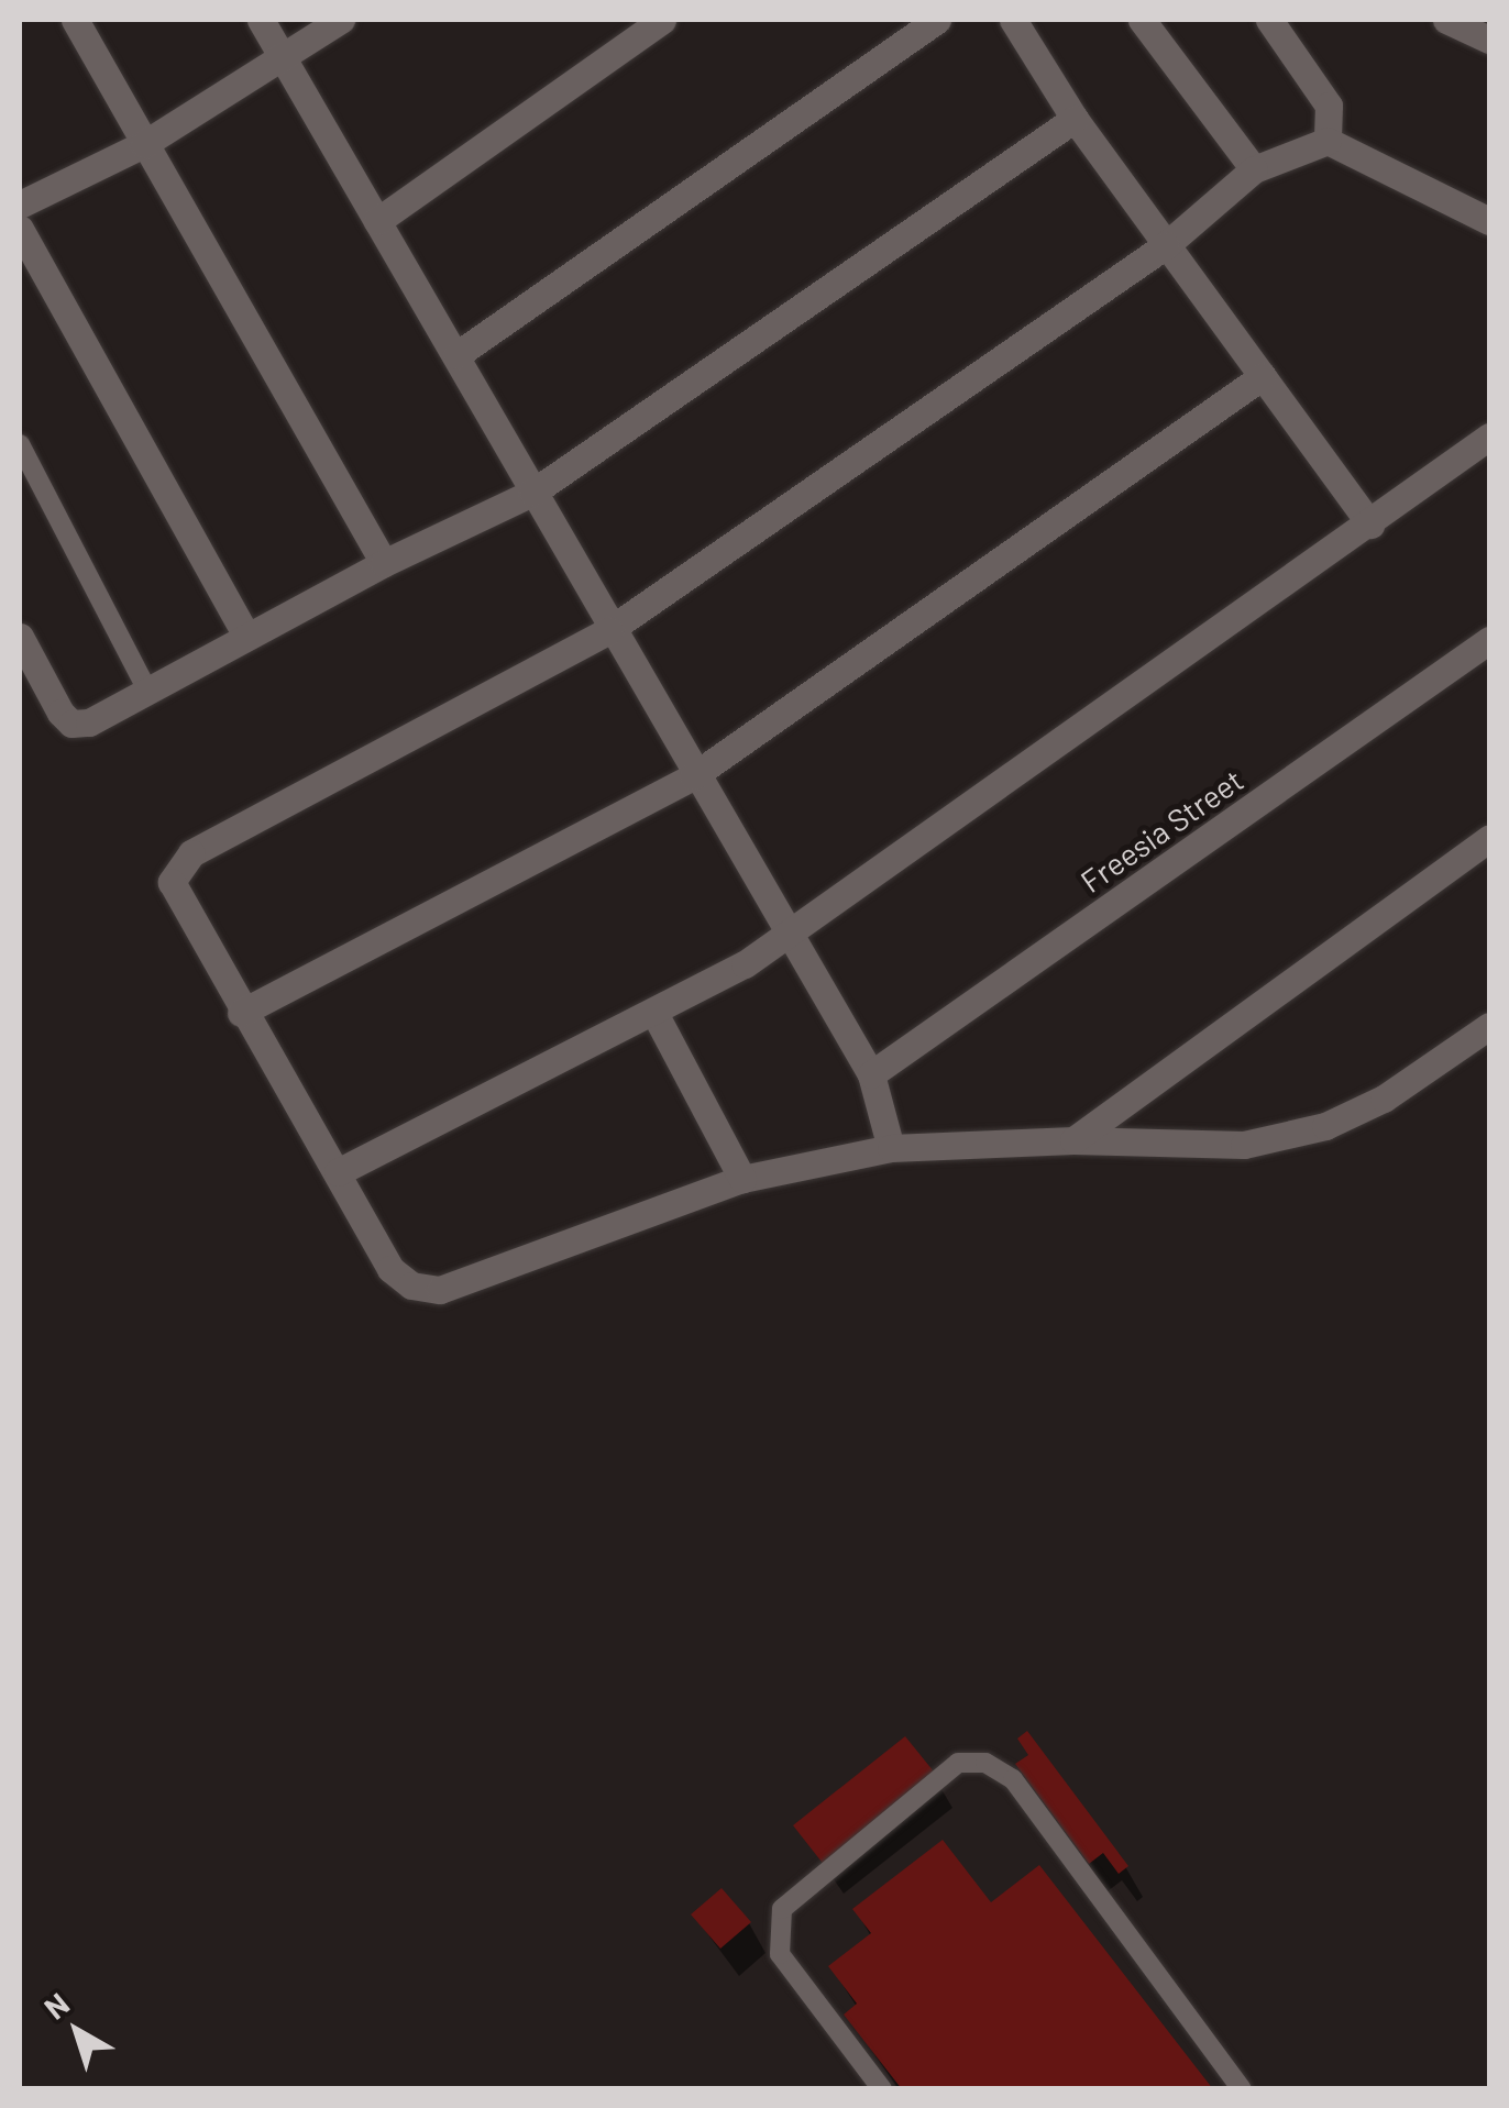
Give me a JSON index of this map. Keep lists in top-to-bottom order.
{
  "streets": {
    "street": ["Freesia Street"]
  },
  "north": "top left"
}
